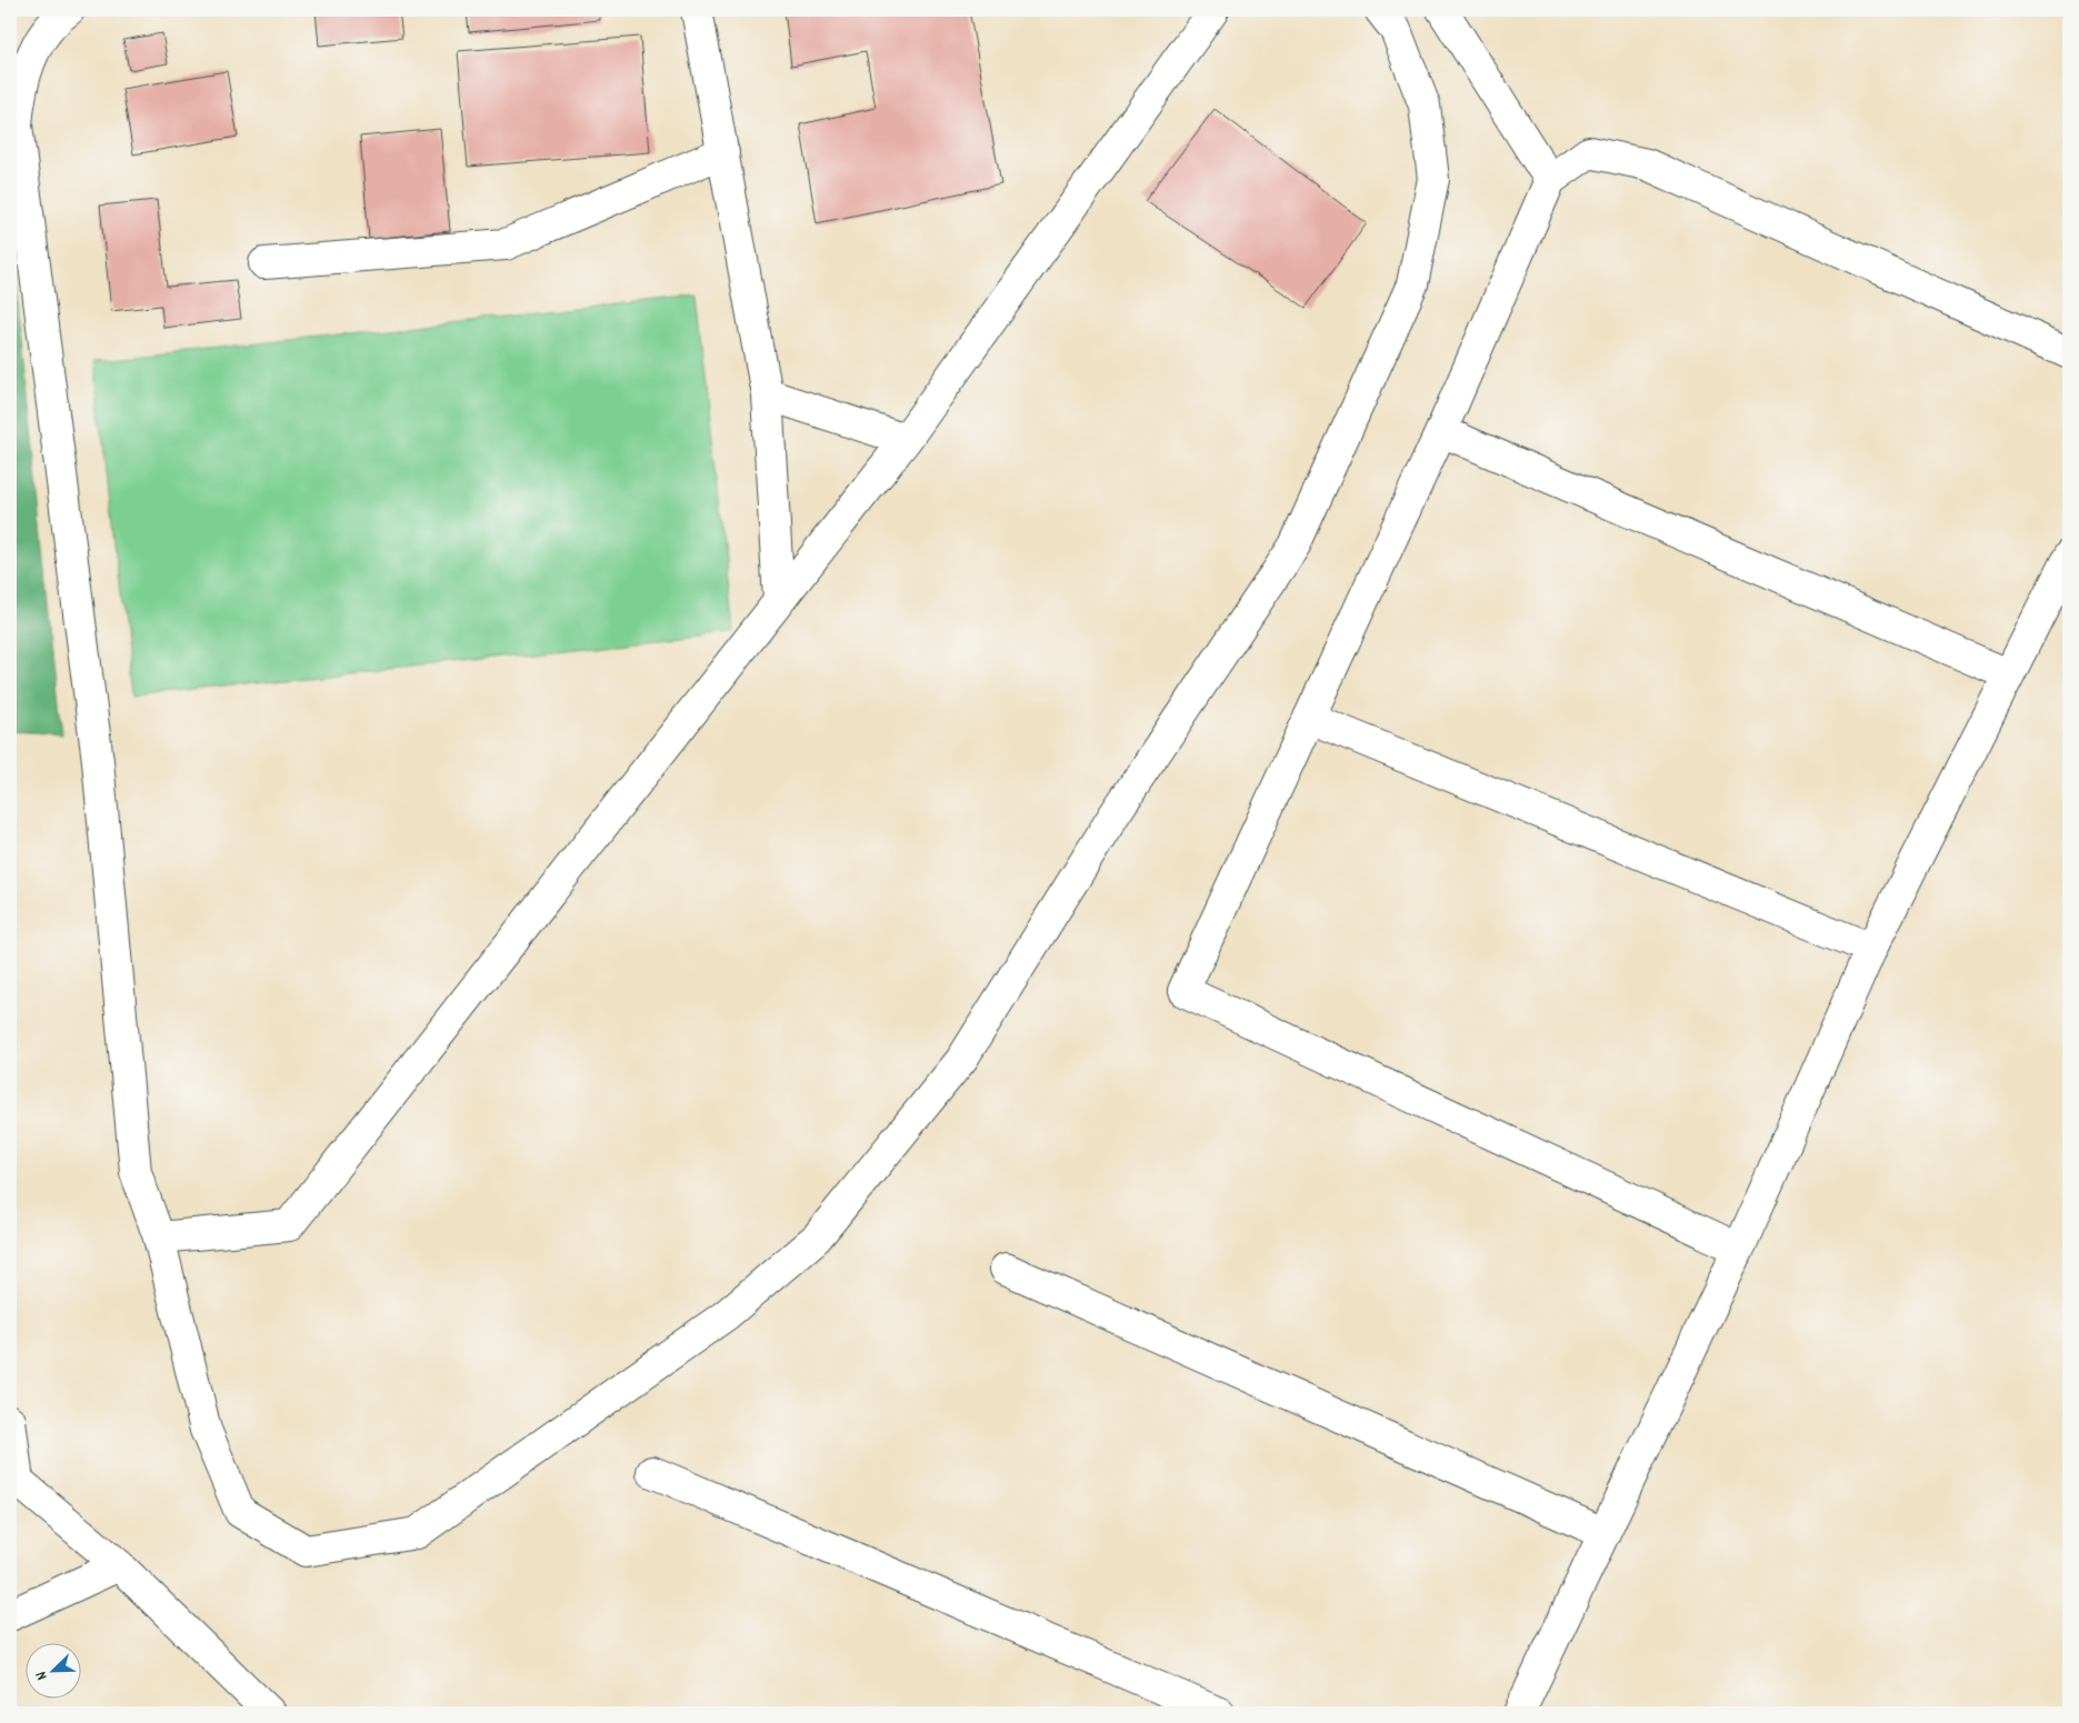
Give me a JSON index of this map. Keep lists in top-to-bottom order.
{
  "north": "bottom left"
}
